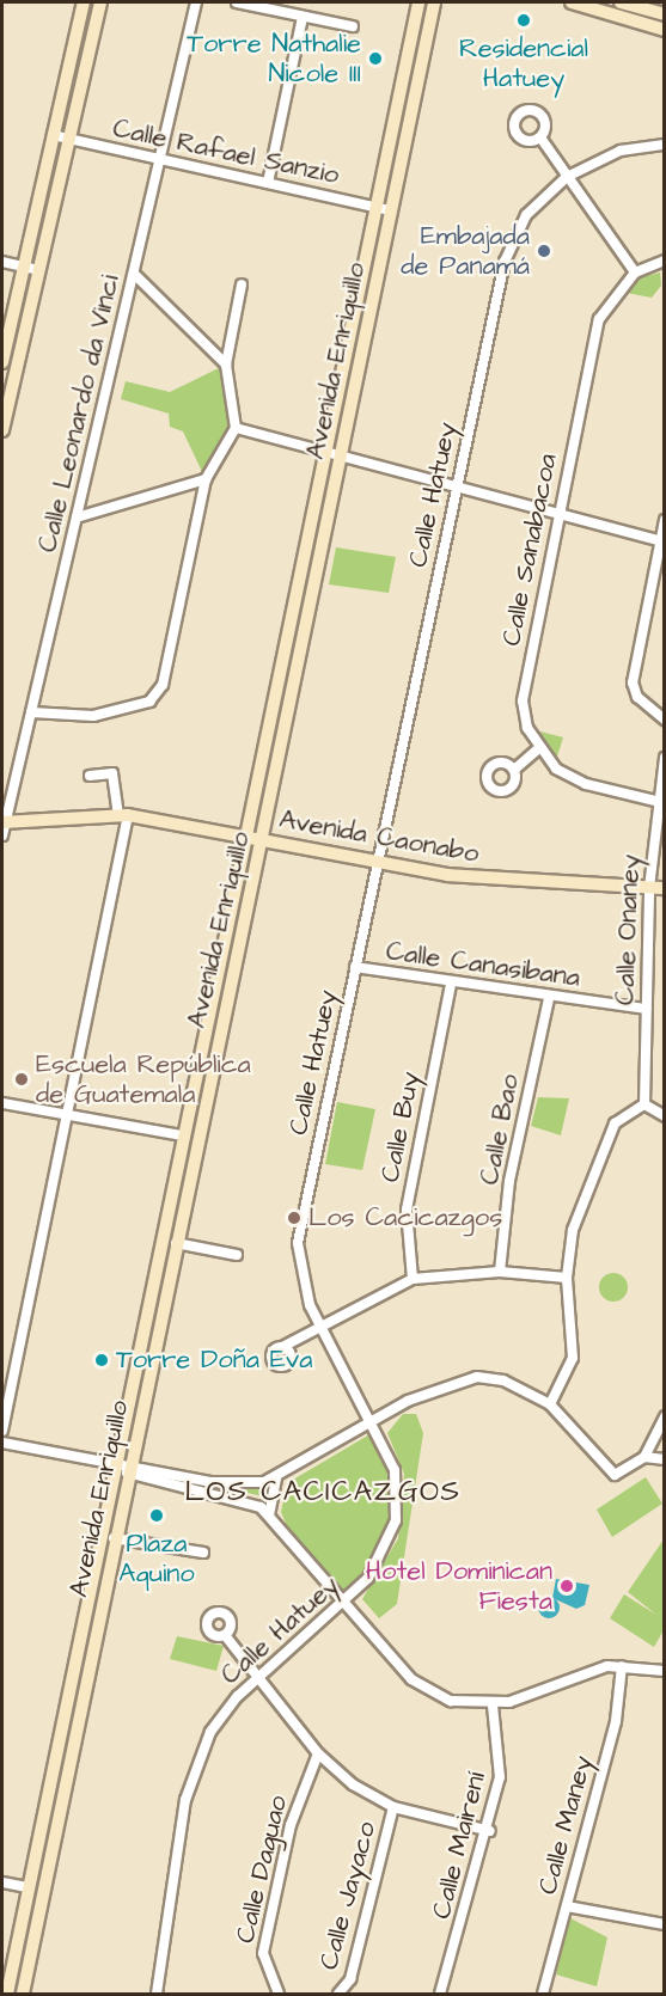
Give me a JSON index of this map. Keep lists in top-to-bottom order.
{
  "streets": {
    "main road": ["Avenida Enriquillo", "Avenida Caonabo"],
    "street": [
      "Calle Rafael Sanzio",
      "Calle Leonardo da Vinci",
      "Calle Hatuey",
      "Calle Sanabacoa",
      "Calle Onaney",
      "Calle Canasibana",
      "Calle Buy",
      "Calle Bao",
      "Calle Maney",
      "Calle Mairení",
      "Calle Daguao",
      "Calle Jayaco"
    ]
  },
  "crossings": [
    ["Calle Rafael Sanzio", "Avenida Enriquillo"],
    ["Calle Rafael Sanzio", "Calle Leonardo da Vinci"],
    ["Avenida Enriquillo", "Avenida Caonabo"],
    ["Calle Leonardo da Vinci", "Avenida Caonabo"],
    ["Calle Hatuey", "Avenida Caonabo"],
    ["Calle Hatuey", "Calle Canasibana"],
    ["Calle Sanabacoa", "Calle Onaney"],
    ["Avenida Caonabo", "Calle Onaney"],
    ["Calle Onaney", "Calle Canasibana"],
    ["Calle Canasibana", "Calle Buy"],
    ["Calle Canasibana", "Calle Bao"]
  ],
  "districts": ["LOS CACICAZGOS"],
  "places": [
    "Residencial Hatuey",
    "Torre Nathalie Nicole III",
    "Embajada de Panamá",
    "Escuela República de Guatemala",
    "Los Cacicazgos",
    "Torre Doña Eva",
    "Plaza Aquino",
    "Hotel Dominican Fiesta"
  ]
}
